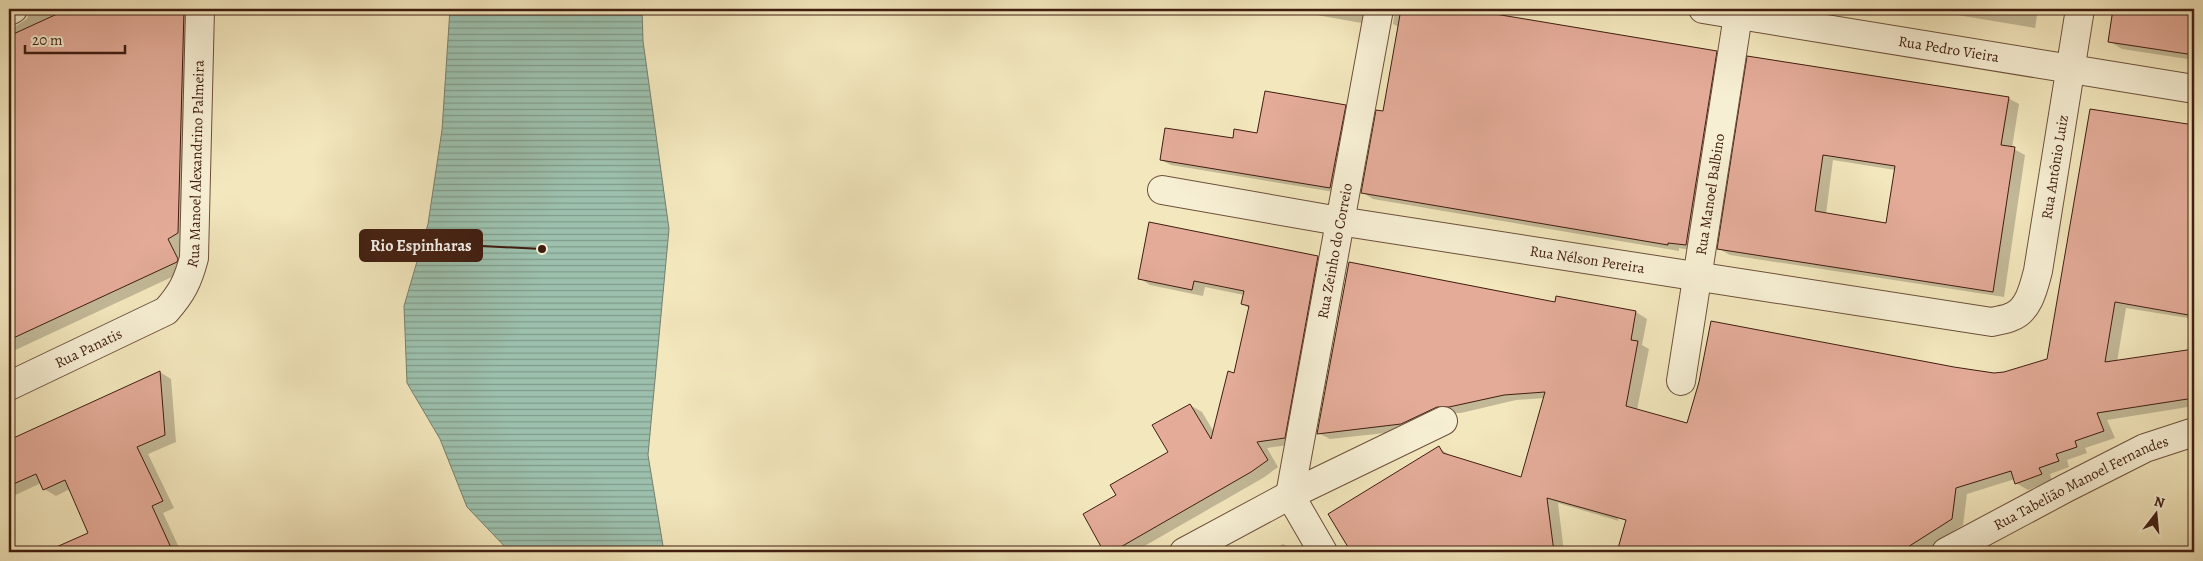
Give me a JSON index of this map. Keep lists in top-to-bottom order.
{
  "streets": {
    "street": [
      "Rua Pedro Vieira",
      "Rua Manoel Alexandrino Palmeira",
      "Rua Antônio Luiz",
      "Rua Manoel Balbino",
      "Rua Zeinho do Correio",
      "Rua Nélson Pereira",
      "Rua Panatis",
      "Rua Tabelião Manoel Fernandes"
    ]
  },
  "crossings": [
    ["Rua Pedro Vieira", "Rua Antônio Luiz"],
    ["Rua Pedro Vieira", "Rua Manoel Balbino"],
    ["Rua Manoel Alexandrino Palmeira", "Rua Panatis"],
    ["Rua Antônio Luiz", "Rua Nélson Pereira"],
    ["Rua Manoel Balbino", "Rua Nélson Pereira"],
    ["Rua Zeinho do Correio", "Rua Nélson Pereira"]
  ],
  "places": ["Rio Espinharas"],
  "scale_bar": "20 m",
  "north": "top"
}
